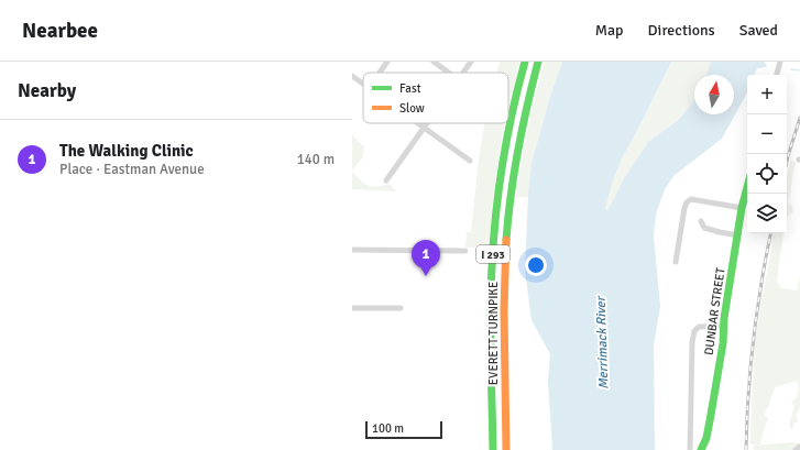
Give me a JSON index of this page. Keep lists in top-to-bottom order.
{
  "streets": {
    "main road": ["I 293", "DUNBAR STREET", "EVERETT TURNPIKE"]
  },
  "water": ["Merrimack River"],
  "legend": ["Fast", "Slow"],
  "scale_bar": "100 m",
  "north": "top",
  "page": {
    "header": "Nearbee",
    "nav": ["Map", "Directions", "Saved"],
    "heading": "Nearby",
    "map_buttons": ["+", "−"],
    "list": [
      {
        "mark": "1",
        "name": "The Walking Clinic",
        "note": "Place · Eastman Avenue",
        "value": "140 m"
      }
    ],
    "pins": "1",
    "scale": "100 m"
  }
}
